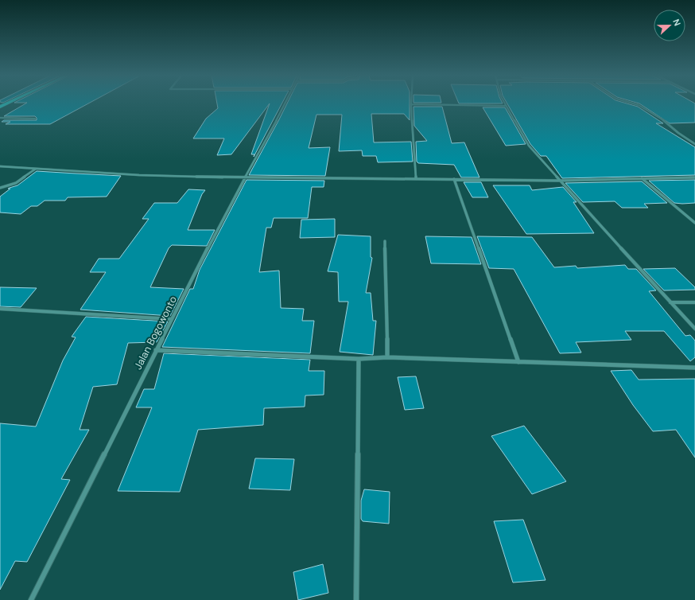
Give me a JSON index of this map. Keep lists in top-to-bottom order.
{
  "streets": {
    "street": ["Jalan Bogowonto"]
  },
  "north": "right"
}
